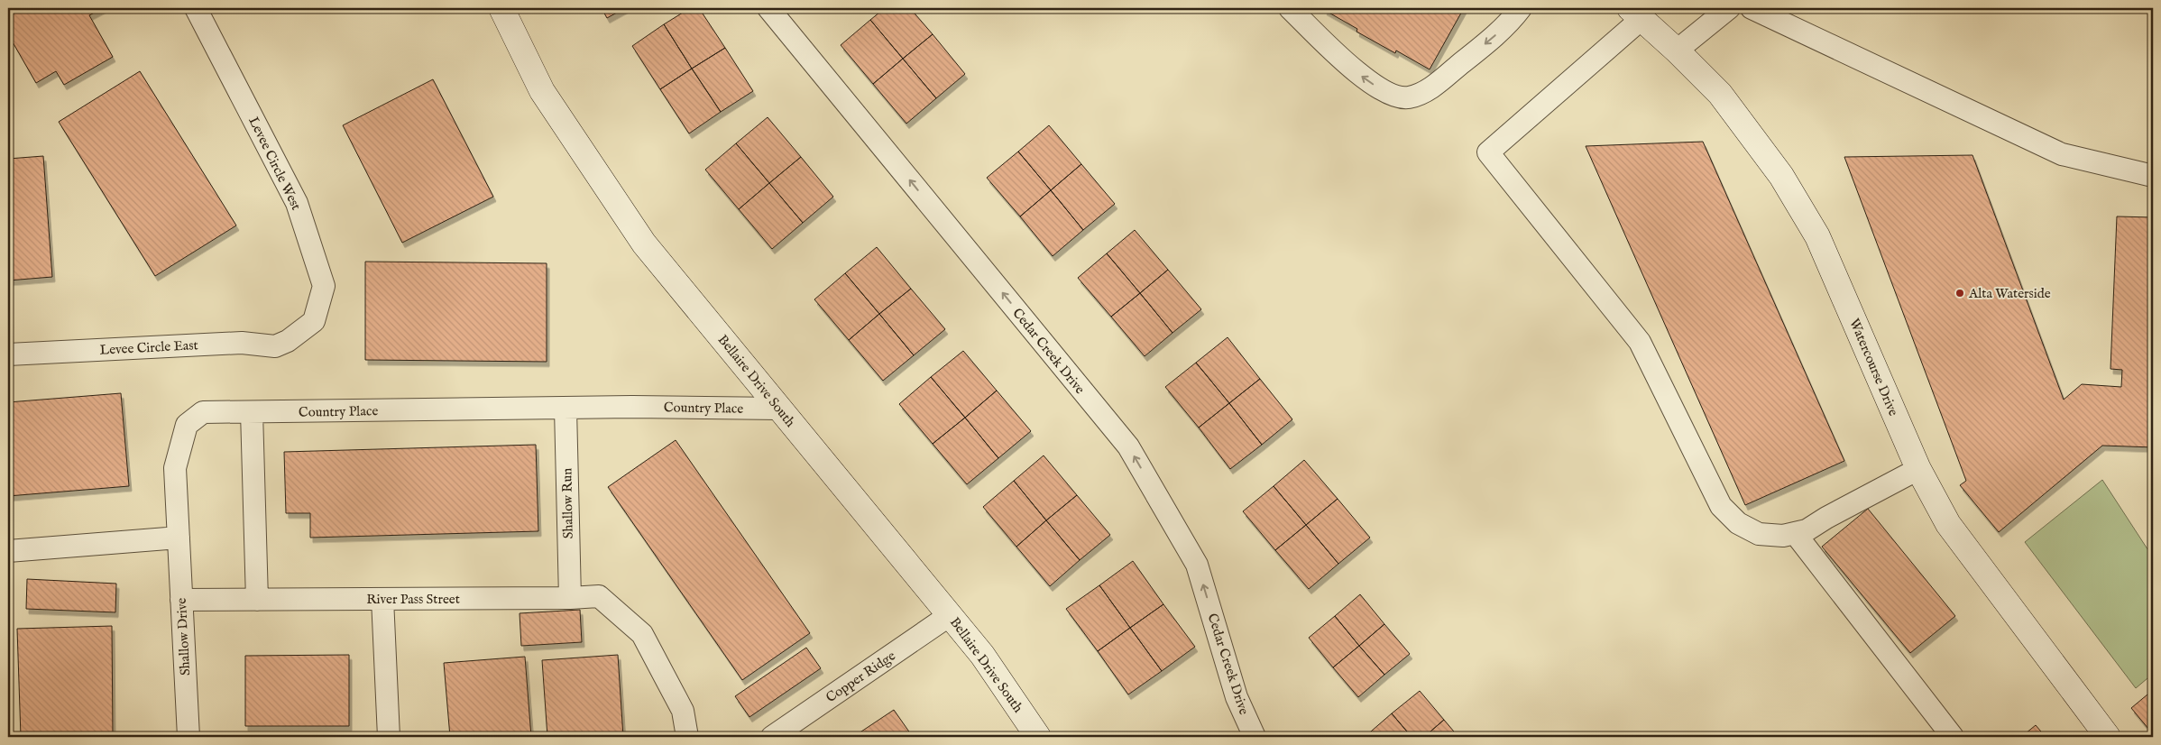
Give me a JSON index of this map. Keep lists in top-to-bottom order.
{
  "streets": {
    "street": ["Watercourse Drive", "Bellaire Drive South"],
    "lane": [
      "Levee Circle West",
      "Levee Circle East",
      "Cedar Creek Drive",
      "Country Place",
      "Shallow Run",
      "River Pass Street",
      "Shallow Drive",
      "Copper Ridge"
    ]
  },
  "crossings": [
    ["Levee Circle West", "Levee Circle East"],
    ["Bellaire Drive South", "Country Place"],
    ["Bellaire Drive South", "Copper Ridge"],
    ["Country Place", "Shallow Run"],
    ["Country Place", "Shallow Drive"],
    ["Shallow Run", "River Pass Street"],
    ["River Pass Street", "Shallow Drive"]
  ],
  "one_way": ["Cedar Creek Drive"],
  "places": ["Alta Waterside"]
}
